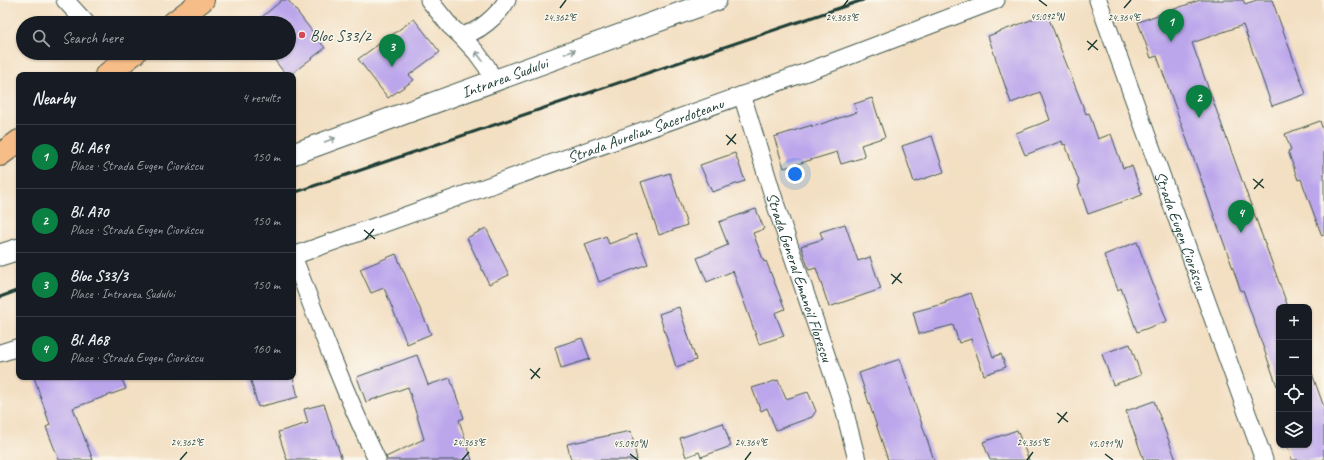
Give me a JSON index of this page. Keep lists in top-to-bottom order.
{
  "streets": {
    "street": [
      "Intrarea Sudului",
      "Strada Aurelian Sacerdoțeanu",
      "Strada Eugen Ciorăscu",
      "Strada General Emanoil Florescu"
    ]
  },
  "crossings": [
    ["Strada Aurelian Sacerdoțeanu", "Strada General Emanoil Florescu"]
  ],
  "one_way": ["Intrarea Sudului"],
  "places": ["Bloc S33/2"],
  "page": {
    "pins": [
      "1",
      "3",
      "2",
      "4"
    ],
    "search": "Search here",
    "heading": ["Nearby", "4 results"],
    "list": [
      {
        "mark": "1",
        "name": "Bl. A69",
        "note": "Place · Strada Eugen Ciorăscu",
        "value": "150 m"
      },
      {
        "mark": "2",
        "name": "Bl. A70",
        "note": "Place · Strada Eugen Ciorăscu",
        "value": "150 m"
      },
      {
        "mark": "3",
        "name": "Bloc S33/3",
        "note": "Place · Intrarea Sudului",
        "value": "150 m"
      },
      {
        "mark": "4",
        "name": "Bl. A68",
        "note": "Place · Strada Eugen Ciorăscu",
        "value": "160 m"
      }
    ],
    "map_buttons": ["+", "−"]
  },
  "coordinates": [
    "45.092°N",
    "24.362°E",
    "24.363°E",
    "24.364°E",
    "24.365°E",
    "45.090°N",
    "45.091°N"
  ]
}
